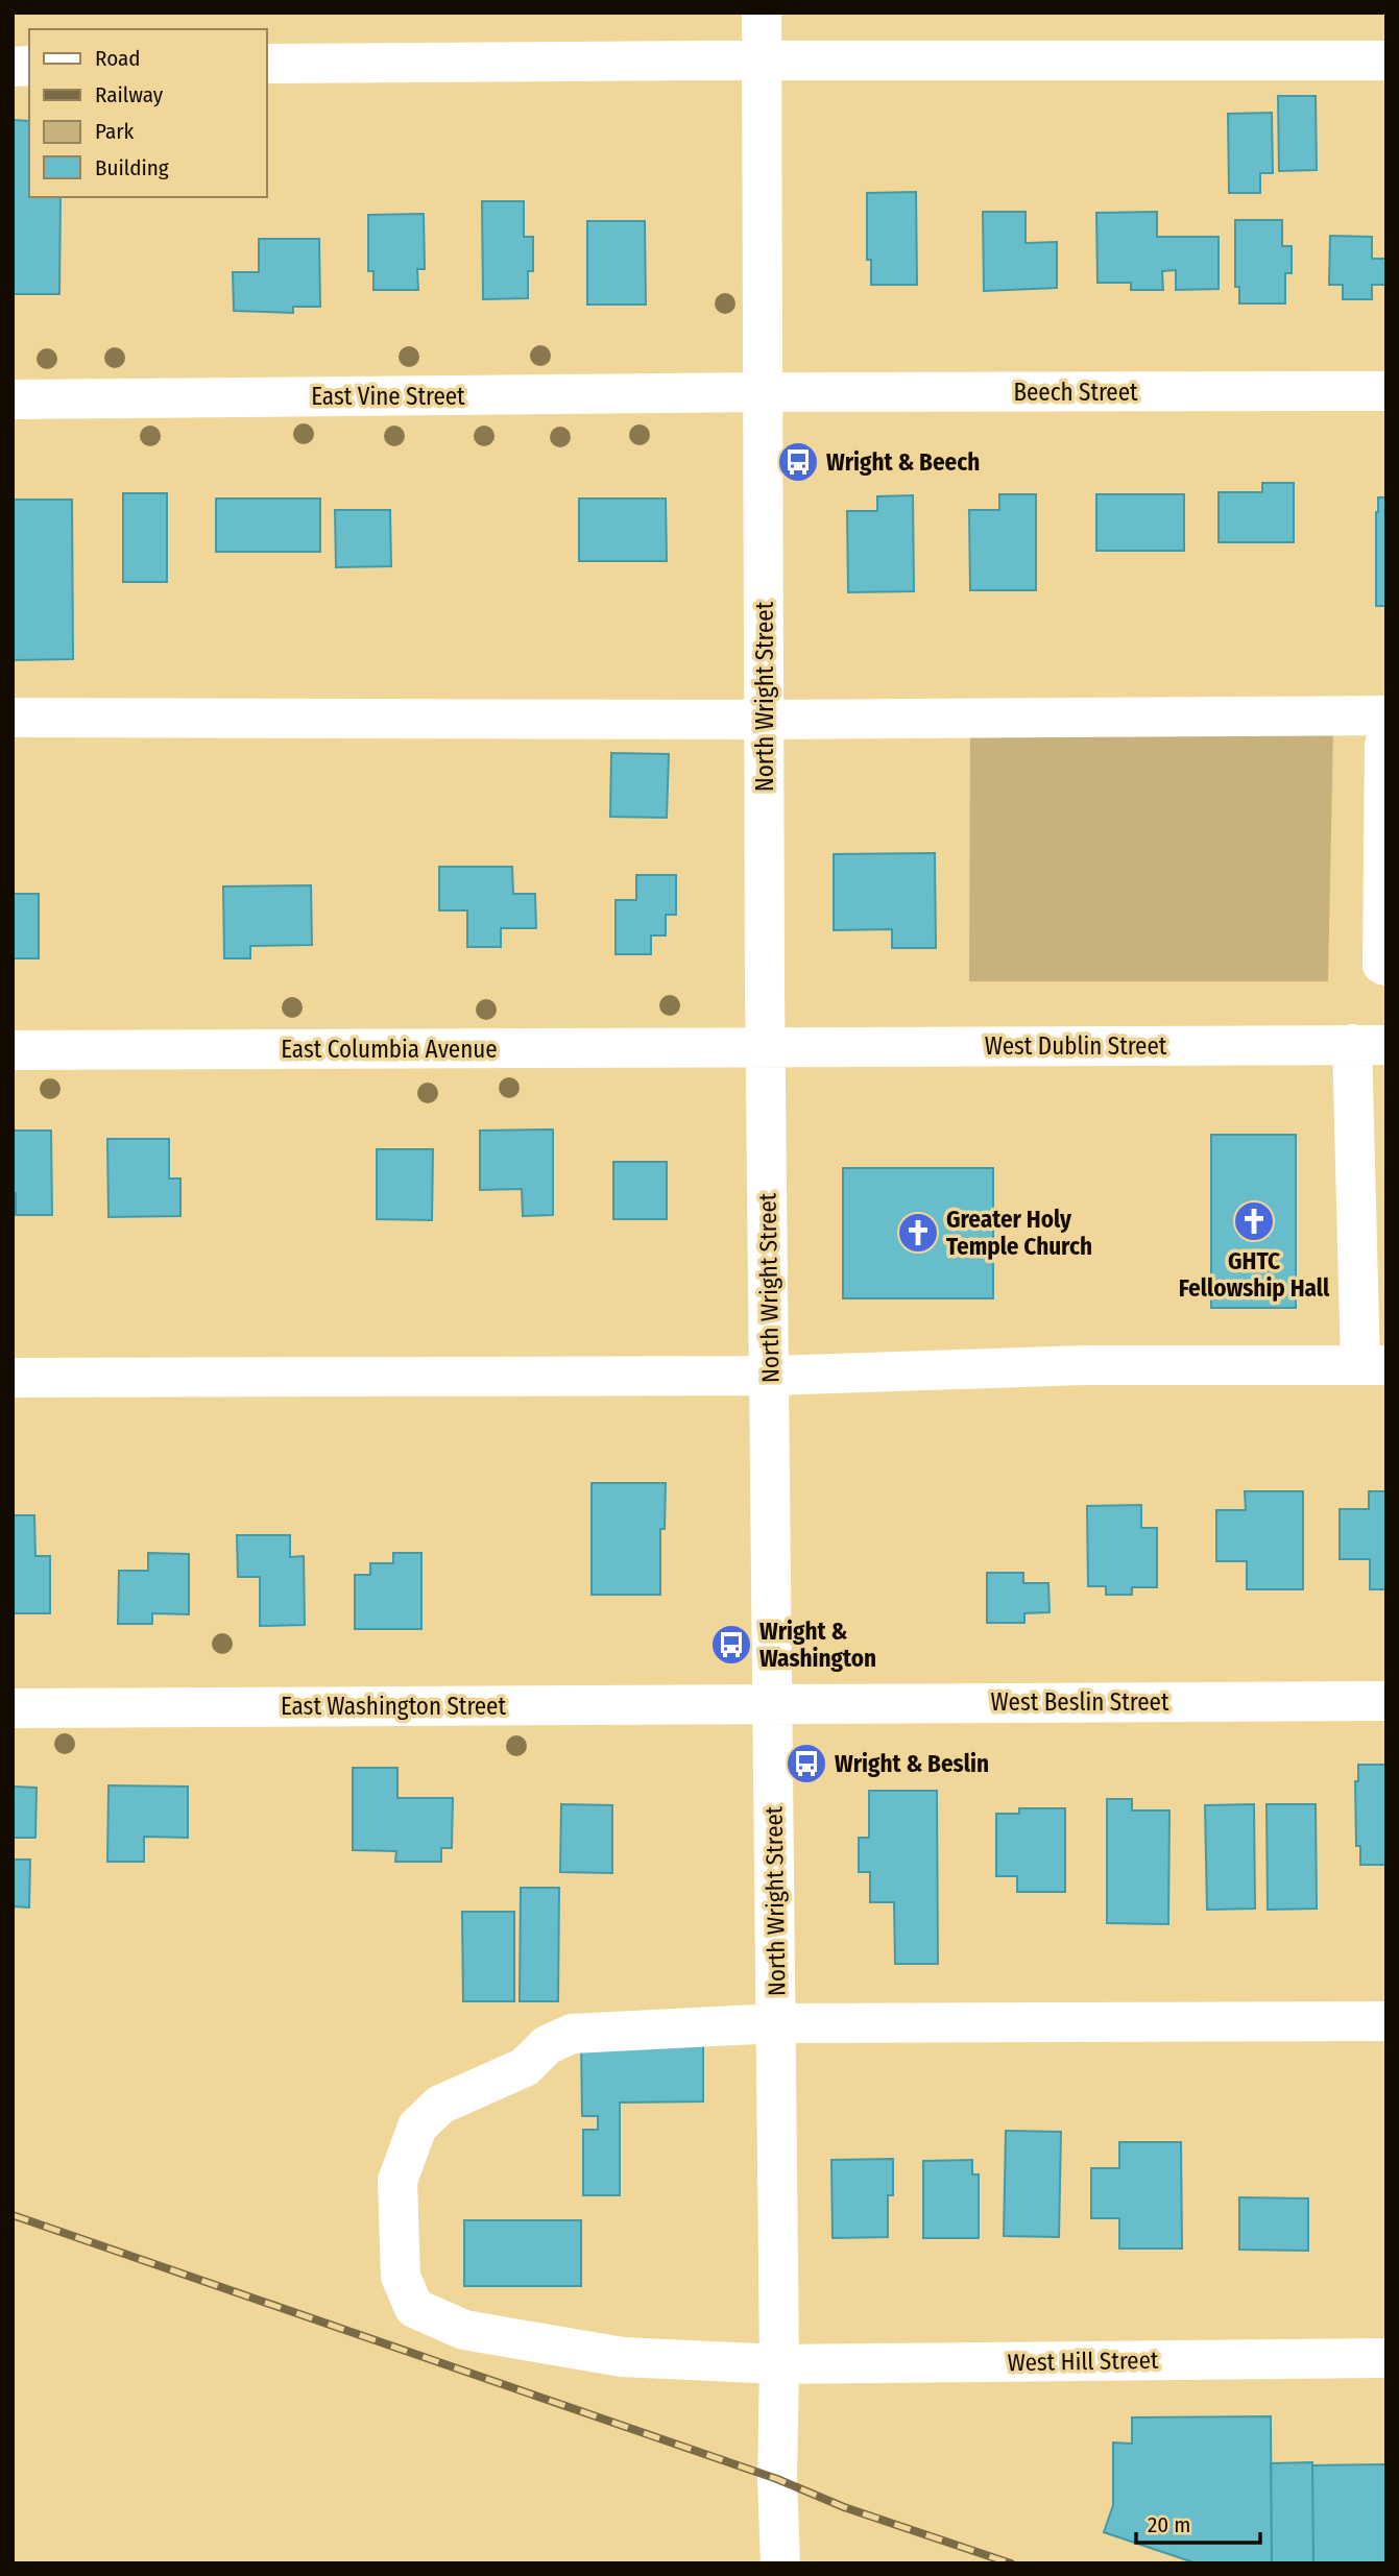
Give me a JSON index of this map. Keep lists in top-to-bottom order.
{
  "streets": {
    "street": [
      "Beech Street",
      "East Vine Street",
      "North Wright Street",
      "West Dublin Street",
      "East Columbia Avenue",
      "West Beslin Street",
      "East Washington Street",
      "West Hill Street"
    ]
  },
  "crossings": [
    ["Beech Street", "East Vine Street"],
    ["Beech Street", "North Wright Street"],
    ["East Vine Street", "North Wright Street"],
    ["North Wright Street", "West Dublin Street"],
    ["North Wright Street", "East Columbia Avenue"],
    ["North Wright Street", "West Beslin Street"],
    ["North Wright Street", "East Washington Street"],
    ["North Wright Street", "West Hill Street"],
    ["West Dublin Street", "East Columbia Avenue"],
    ["West Beslin Street", "East Washington Street"]
  ],
  "places": {
    "bus stop": ["Wright & Beech", "Wright & Washington", "Wright & Beslin"],
    "church": ["GHTC Fellowship Hall", "Greater Holy Temple Church"]
  },
  "legend": [
    "Road",
    "Railway",
    "Park",
    "Building"
  ],
  "scale_bar": "20 m"
}
